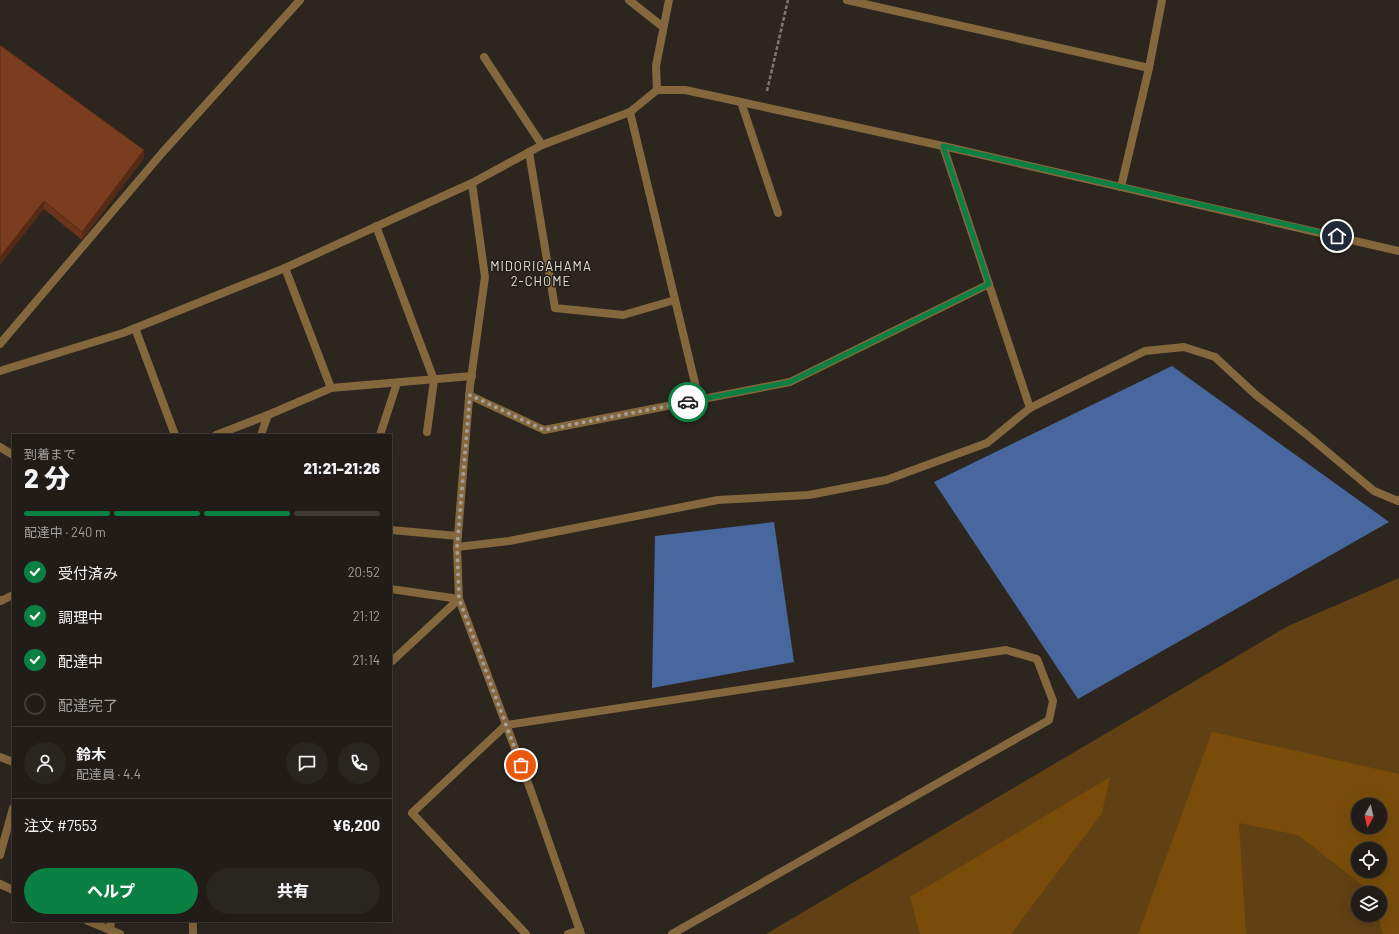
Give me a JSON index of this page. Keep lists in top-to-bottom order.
{
  "districts": ["MIDORIGAHAMA 2-CHOME"],
  "north": "bottom",
  "page": {
    "heading": ["2 分", "到着まで", "21:21–21:26"],
    "panel": [
      "鈴木",
      "配達員 · 4.4",
      "注文 #7553",
      "¥6,200"
    ],
    "bar": "配達中 · 240 m",
    "list": [
      ["受付済み", "20:52"],
      ["調理中", "21:12"],
      ["配達中", "21:14"],
      "配達完了"
    ],
    "buttons": ["ヘルプ", "共有"]
  }
}
